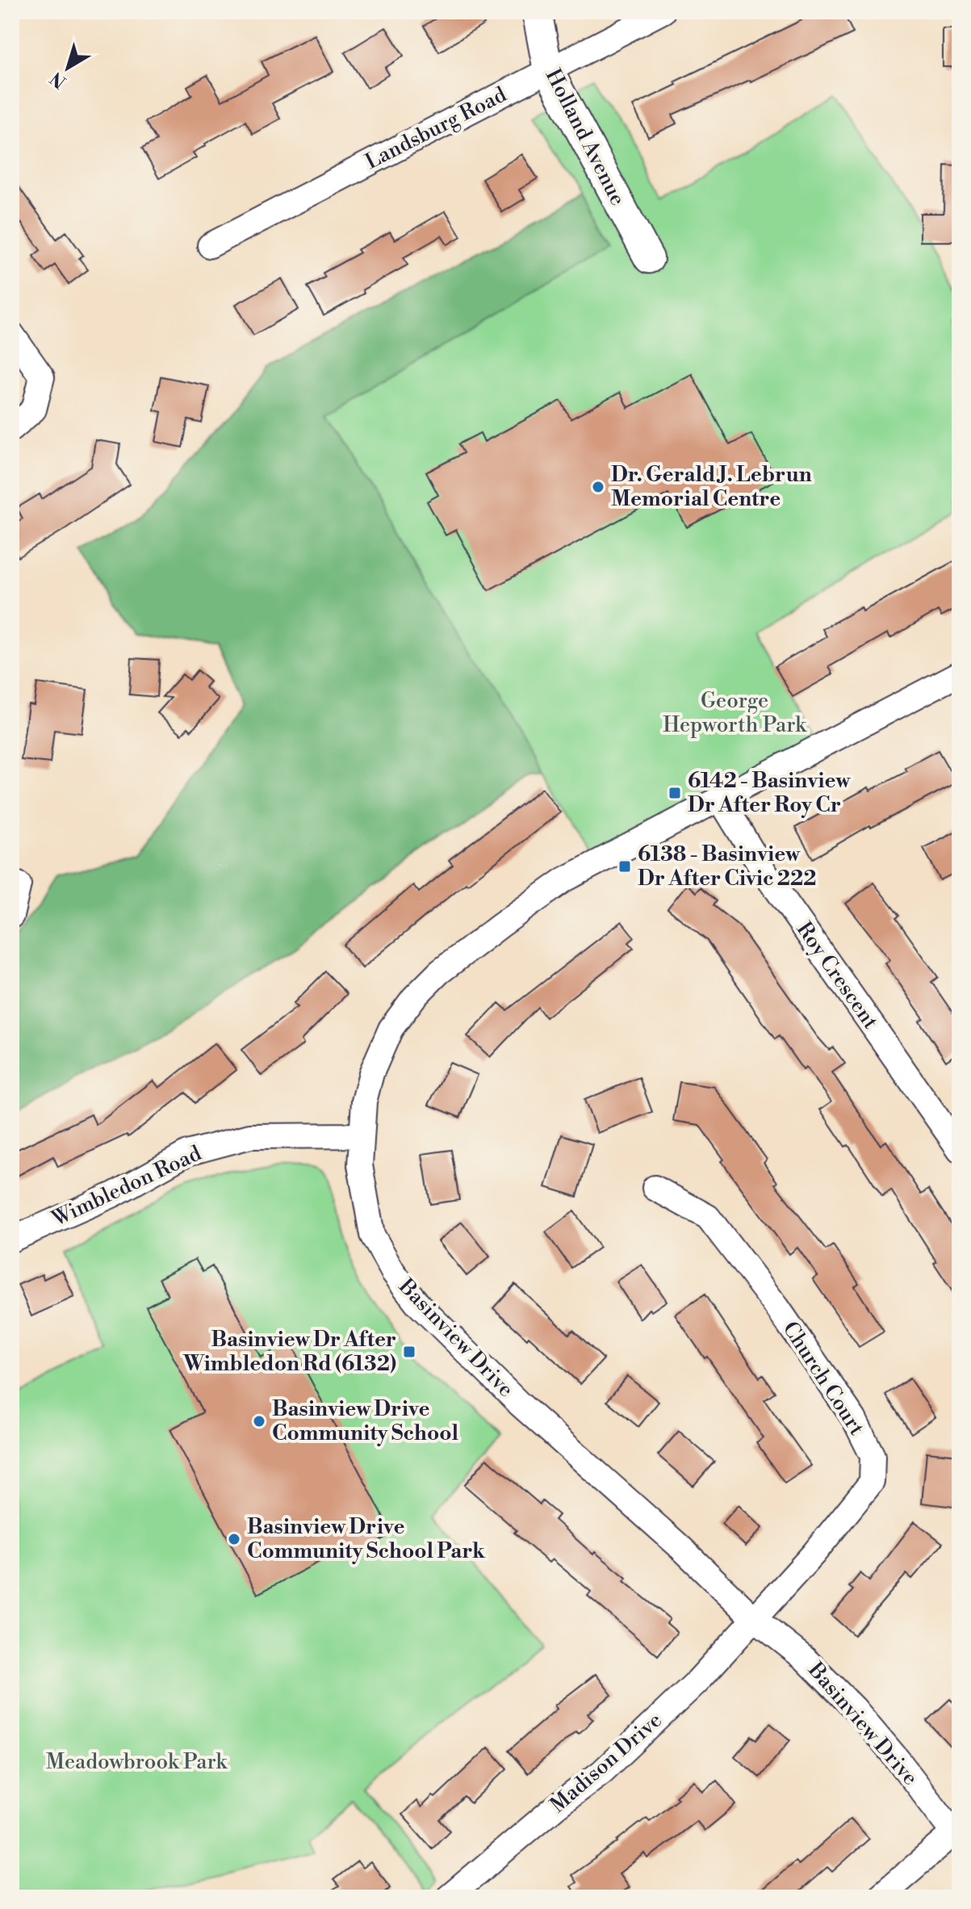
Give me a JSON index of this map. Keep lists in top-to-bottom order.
{
  "streets": {
    "street": [
      "Landsburg Road",
      "Holland Avenue",
      "Roy Crescent",
      "Wimbledon Road",
      "Basinview Drive",
      "Church Court",
      "Madison Drive"
    ]
  },
  "crossings": [
    ["Landsburg Road", "Holland Avenue"],
    ["Roy Crescent", "Basinview Drive"],
    ["Wimbledon Road", "Basinview Drive"],
    ["Basinview Drive", "Church Court"],
    ["Basinview Drive", "Madison Drive"],
    ["Church Court", "Madison Drive"]
  ],
  "parks": ["George Hepworth Park", "Meadowbrook Park"],
  "places": {
    "other": ["Dr. Gerald J. Lebrun Memorial Centre", "Basinview Drive Community School", "Basinview Drive Community School Park"],
    "transit": ["6142 - Basinview Dr After Roy Cr", "6138 - Basinview Dr After Civic 222", "Basinview Dr After Wimbledon Rd (6132)"]
  },
  "north": "bottom left"
}
